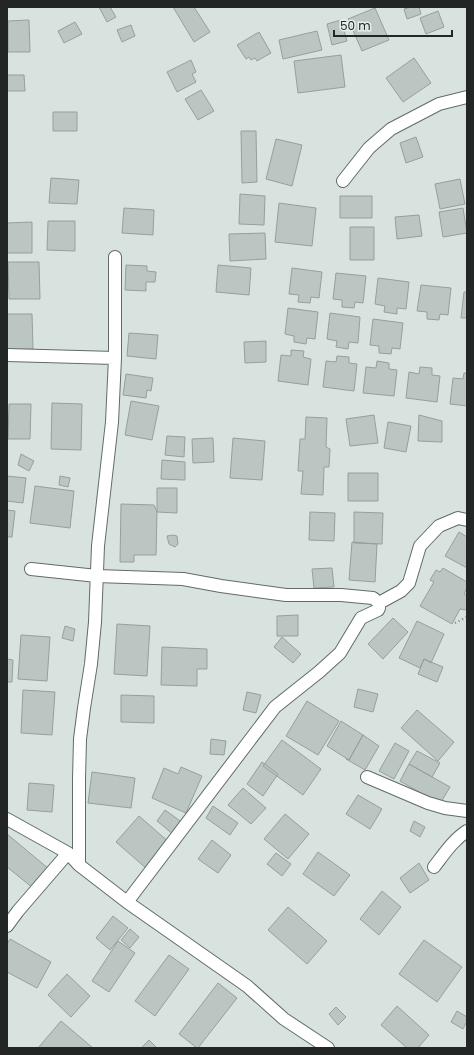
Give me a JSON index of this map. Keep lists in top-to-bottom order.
{
  "scale_bar": "50 m"
}
